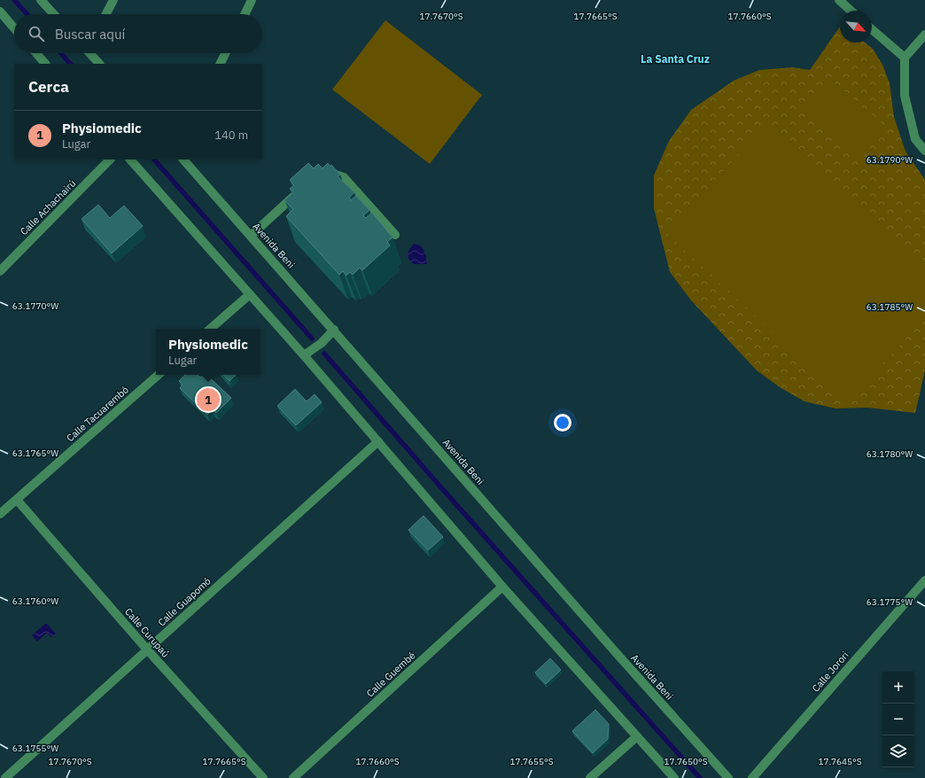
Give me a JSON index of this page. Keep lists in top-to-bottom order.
{
  "streets": {
    "street": [
      "Calle Achachairú",
      "Avenida Beni",
      "Calle Tacuarembó",
      "Calle Guapomó",
      "Calle Curupaú",
      "Calle Jorori",
      "Calle Guembé"
    ]
  },
  "crossings": [
    ["Calle Tacuarembó", "Calle Curupaú"],
    ["Calle Guapomó", "Calle Curupaú"]
  ],
  "districts": ["La Santa Cruz"],
  "north": "bottom right",
  "page": {
    "search": "Buscar aquí",
    "heading": "Cerca",
    "list": [
      {
        "mark": "1",
        "name": "Physiomedic",
        "note": "Lugar",
        "value": "140 m"
      }
    ],
    "popup": ["Physiomedic", "Lugar"],
    "pins": "1",
    "map_buttons": ["+", "−"]
  },
  "coordinates": [
    "17.7670°S",
    "17.7665°S",
    "17.7660°S",
    "63.1790°W",
    "63.1770°W",
    "63.1785°W",
    "63.1765°W",
    "63.1780°W",
    "63.1760°W",
    "63.1775°W",
    "63.1755°W",
    "17.7655°S",
    "17.7650°S",
    "17.7645°S"
  ]
}
